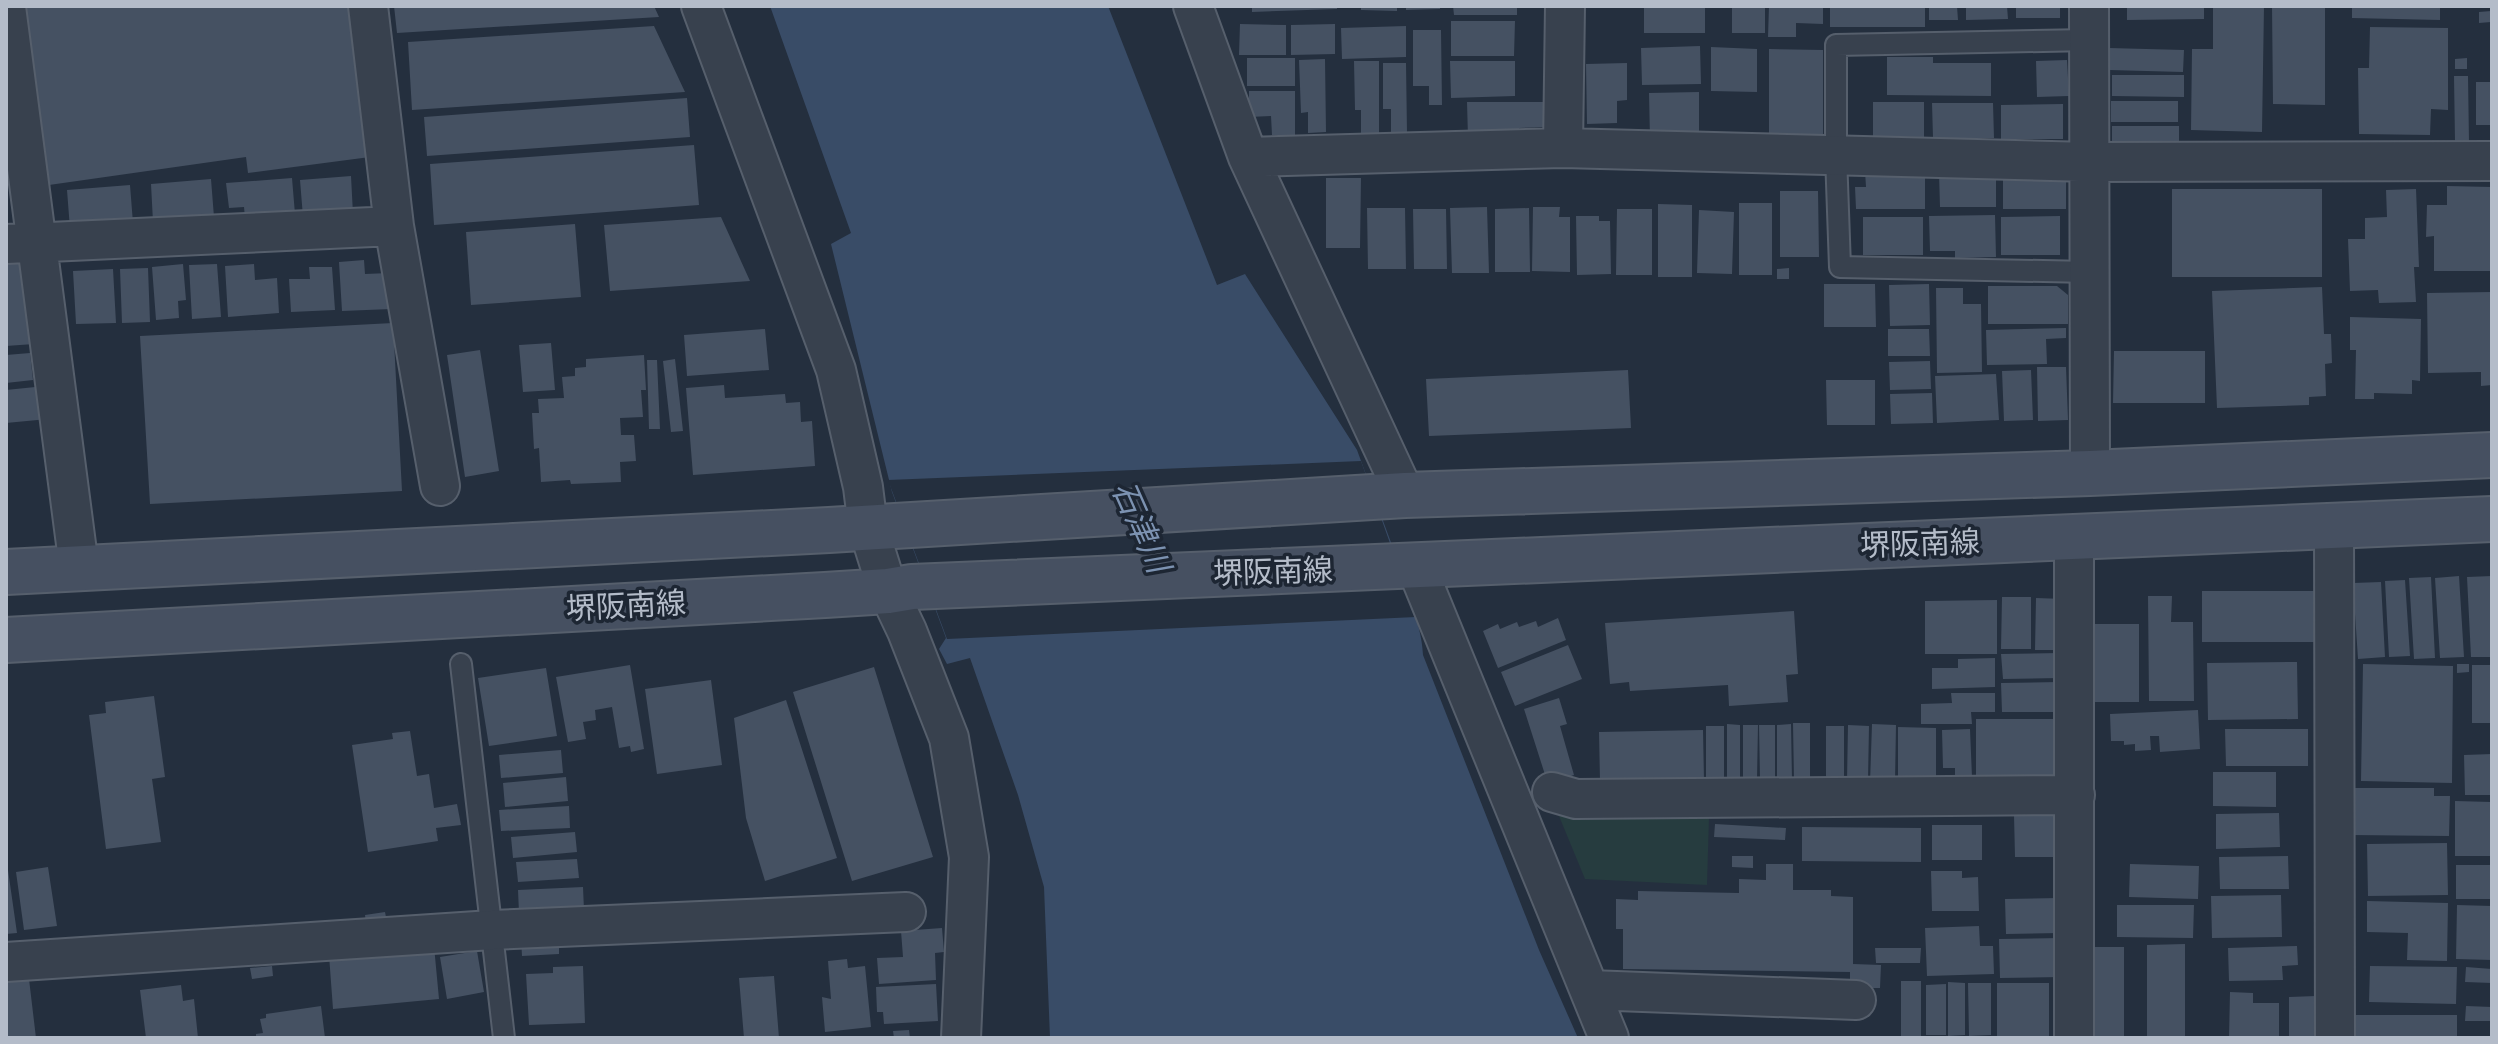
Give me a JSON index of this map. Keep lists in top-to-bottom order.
{
  "streets": {
    "main road": ["堺阪南線"]
  },
  "water": ["石津川"]
}
